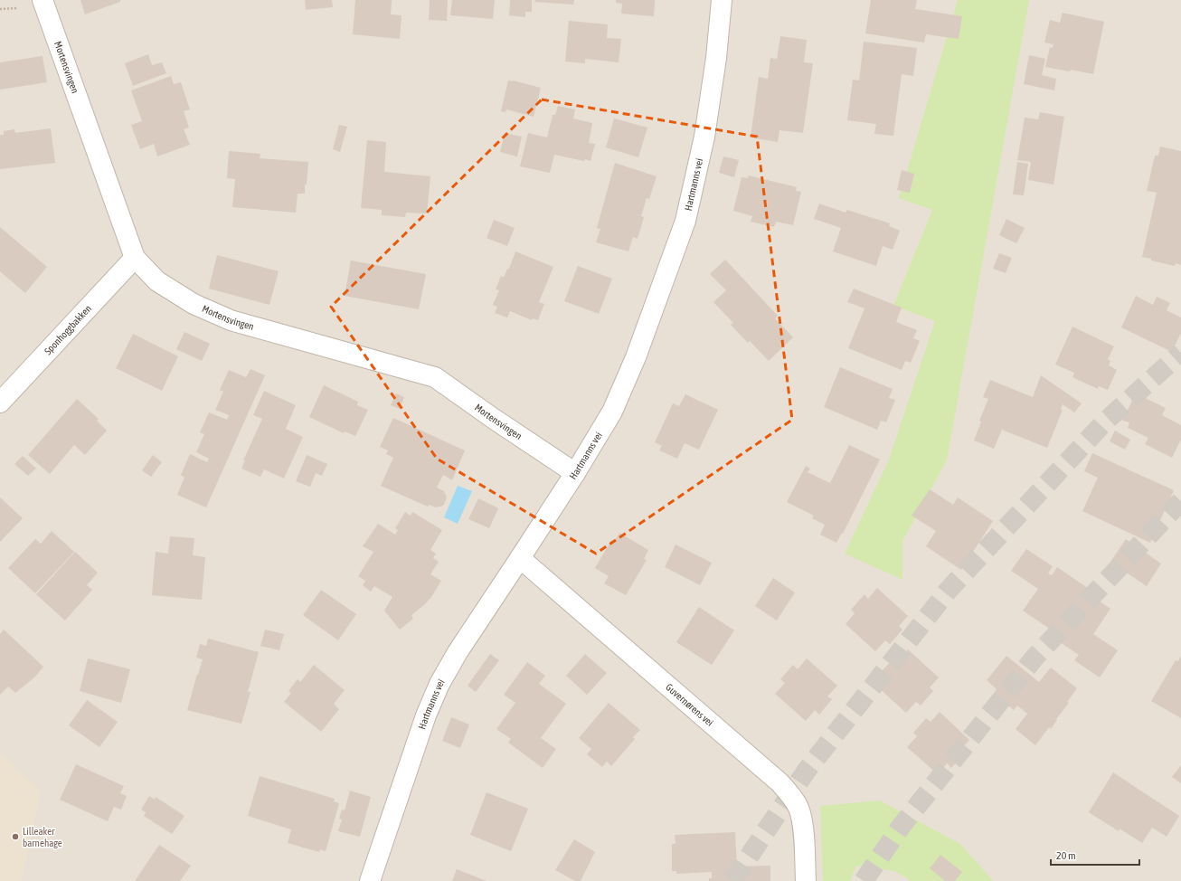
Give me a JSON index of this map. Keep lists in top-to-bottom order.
{
  "streets": {
    "street": [
      "Mortensvingen",
      "Hartmanns vei",
      "Sponhoggbakken",
      "Guvernørens vei"
    ]
  },
  "crossings": [
    ["Mortensvingen", "Hartmanns vei"],
    ["Mortensvingen", "Sponhoggbakken"],
    ["Hartmanns vei", "Guvernørens vei"]
  ],
  "places": ["Lilleaker barnehage"],
  "scale_bar": "20 m"
}
